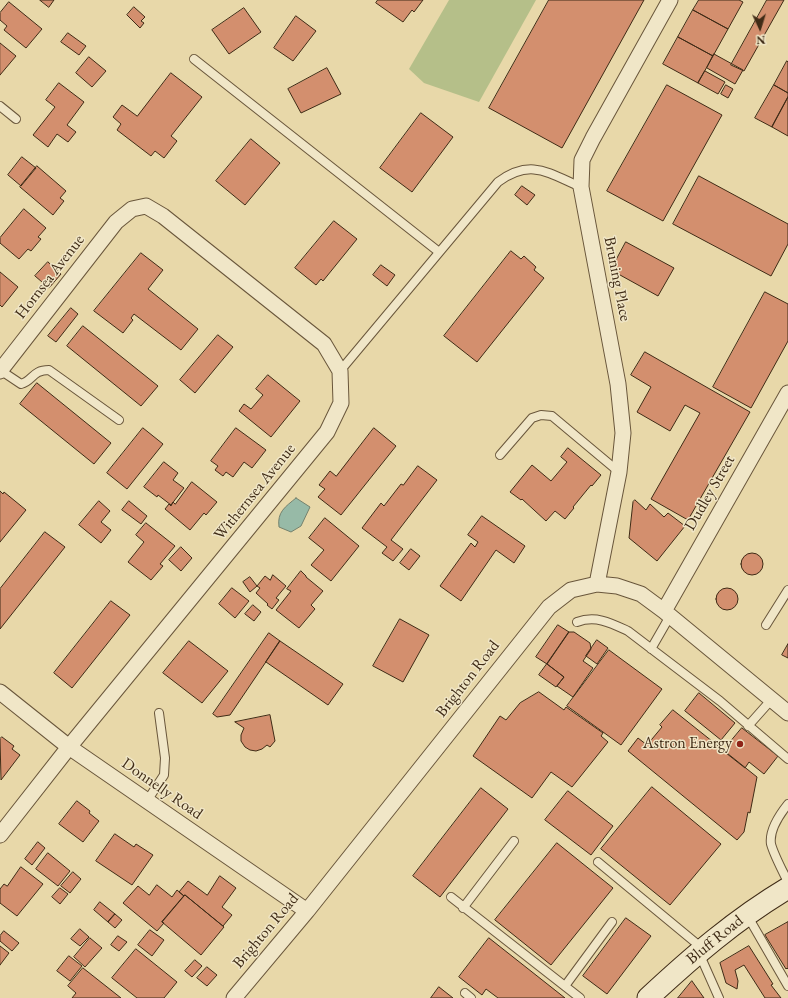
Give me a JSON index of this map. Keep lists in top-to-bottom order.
{
  "streets": {
    "main road": ["Bluff Road"],
    "street": [
      "Hornsea Avenue",
      "Bruning Place",
      "Withernsea Avenue",
      "Dudley Street",
      "Brighton Road",
      "Donnelly Road"
    ]
  },
  "crossings": [
    ["Hornsea Avenue", "Withernsea Avenue"],
    ["Bruning Place", "Brighton Road"],
    ["Withernsea Avenue", "Donnelly Road"],
    ["Dudley Street", "Brighton Road"],
    ["Brighton Road", "Donnelly Road"]
  ],
  "places": ["Astron Energy"],
  "north": "bottom"
}
